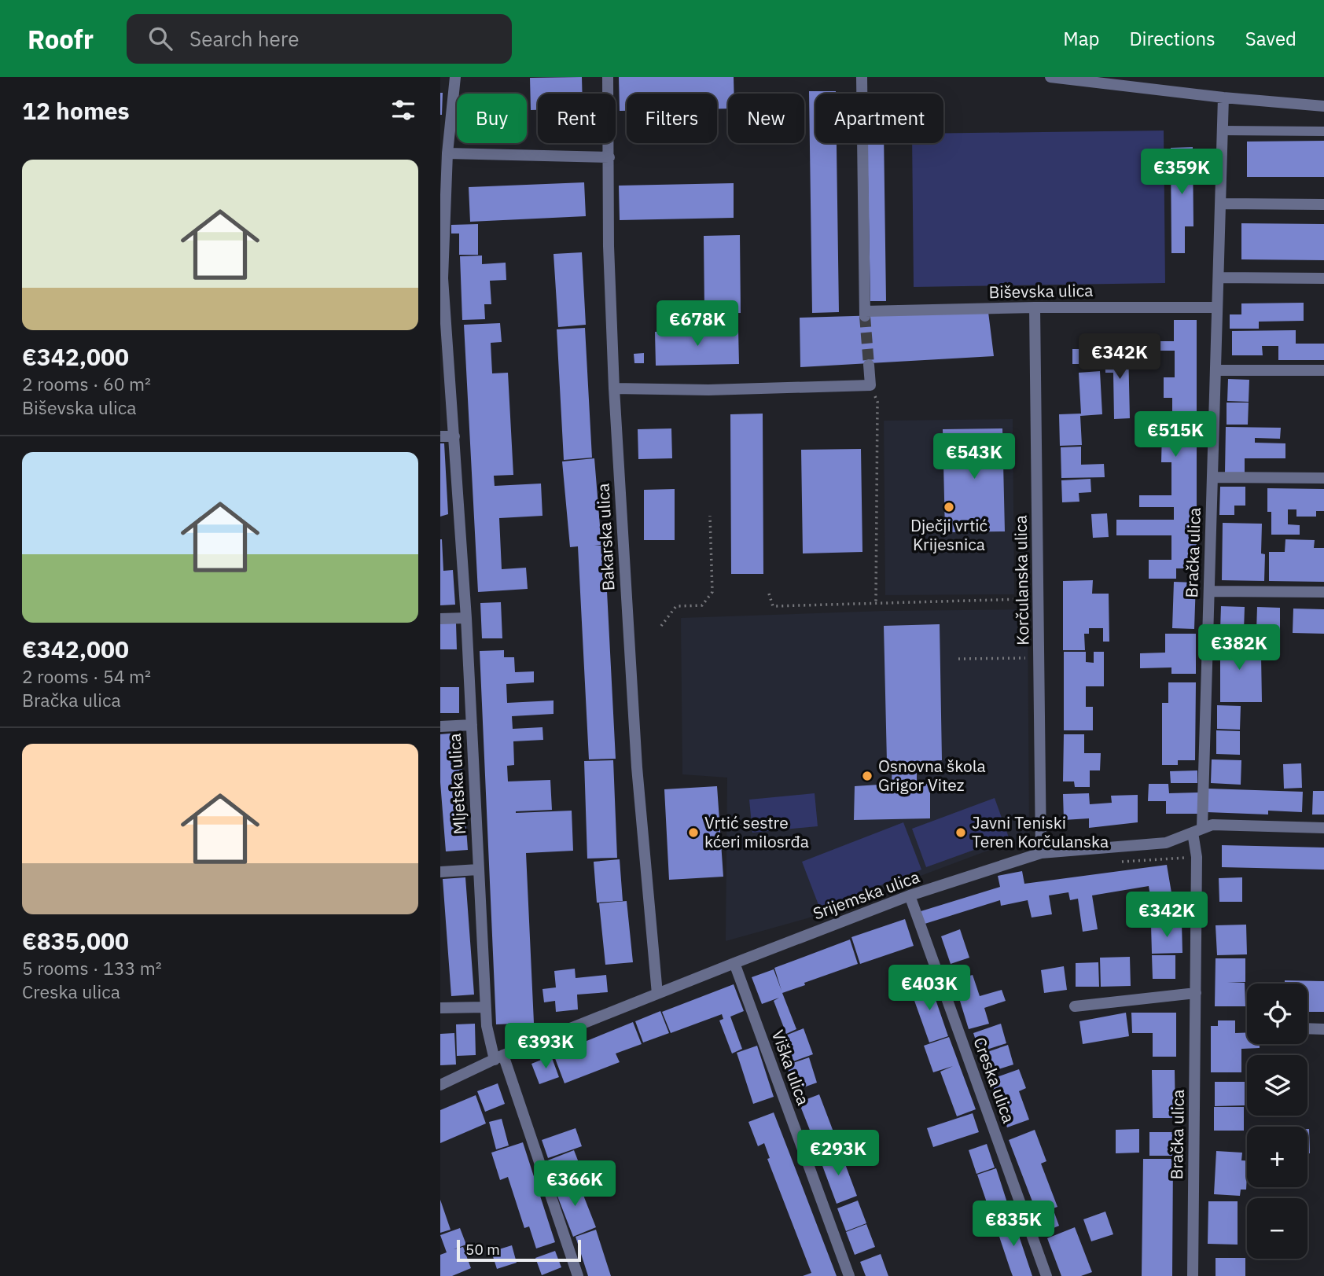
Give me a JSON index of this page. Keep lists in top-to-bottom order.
{
  "streets": {
    "street": [
      "Biševska ulica",
      "Bakarska ulica",
      "Bračka ulica",
      "Korčulanska ulica",
      "Mljetska ulica",
      "Srijemska ulica",
      "Viška ulica",
      "Creska ulica"
    ]
  },
  "crossings": [
    ["Biševska ulica", "Bračka ulica"],
    ["Biševska ulica", "Korčulanska ulica"],
    ["Bakarska ulica", "Srijemska ulica"],
    ["Bračka ulica", "Srijemska ulica"],
    ["Korčulanska ulica", "Srijemska ulica"],
    ["Mljetska ulica", "Srijemska ulica"],
    ["Srijemska ulica", "Viška ulica"],
    ["Srijemska ulica", "Creska ulica"]
  ],
  "places": [
    "Dječji vrtić Krijesnica",
    "Osnovna škola Grigor Vitez",
    "Vrtić sestre kćeri milosrđa",
    "Javni Teniski Teren Korčulanska"
  ],
  "scale_bar": "50 m",
  "page": {
    "header": "Roofr",
    "search": "Search here",
    "nav": ["Map", "Directions", "Saved"],
    "heading": "12 homes",
    "chip": [
      "Buy",
      "Rent",
      "Filters",
      "New",
      "Apartment"
    ],
    "list": [
      {
        "name": "€342,000",
        "note": "2 rooms · 60 m² · Biševska ulica"
      },
      {
        "name": "€342,000",
        "note": "2 rooms · 54 m² · Bračka ulica"
      },
      {
        "name": "€835,000",
        "note": "5 rooms · 133 m² · Creska ulica"
      }
    ],
    "price": [
      "€359K",
      "€678K",
      "€342K",
      "€515K",
      "€543K",
      "€382K",
      "€342K",
      "€403K",
      "€393K",
      "€293K",
      "€366K",
      "€835K"
    ],
    "map_buttons": ["+", "−"],
    "scale": "50 m"
  }
}
